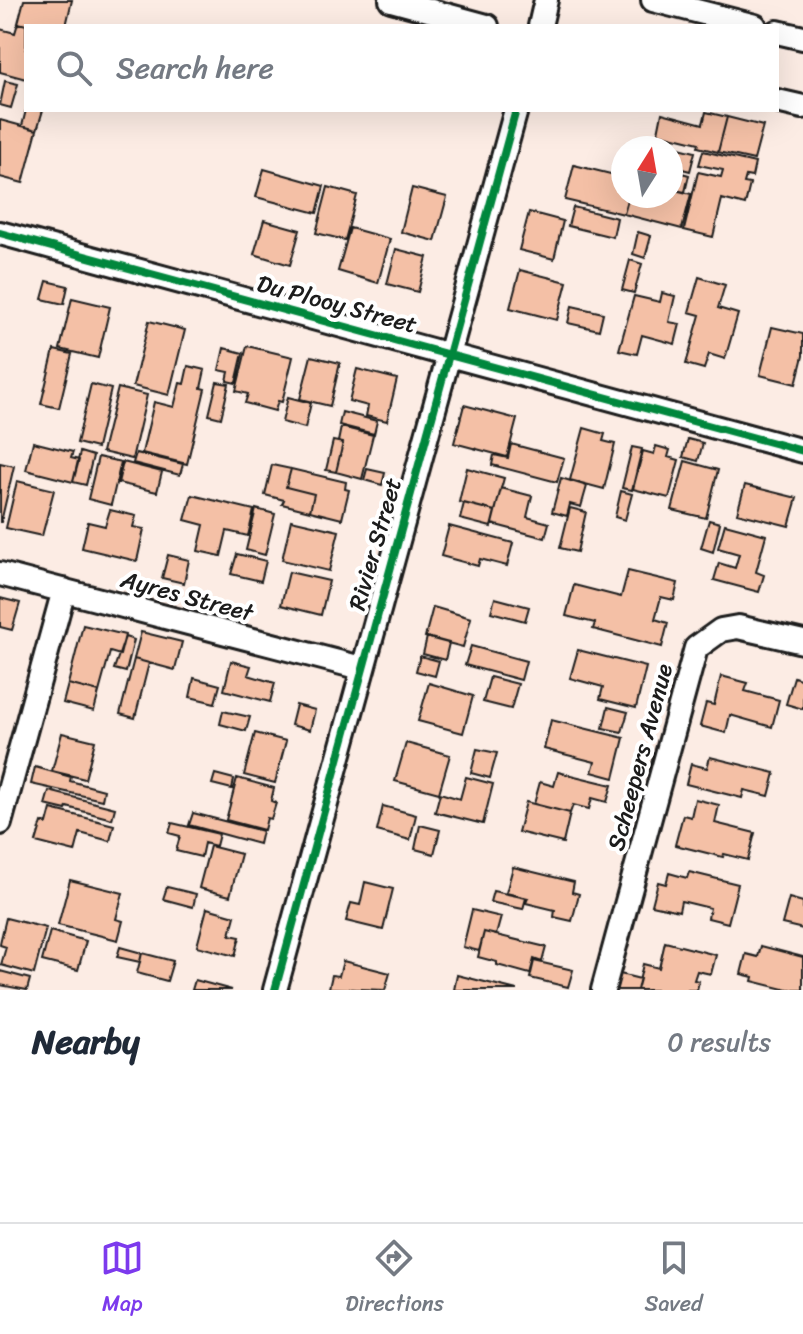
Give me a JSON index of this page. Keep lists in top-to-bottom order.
{
  "streets": {
    "street": [
      "Du Plooy Street",
      "Rivier Street",
      "Ayres Street",
      "Scheepers Avenue"
    ]
  },
  "crossings": [
    ["Du Plooy Street", "Rivier Street"],
    ["Rivier Street", "Ayres Street"]
  ],
  "north": "top",
  "page": {
    "search": "Search here",
    "heading": ["Nearby", "0 results"],
    "nav": ["Map", "Directions", "Saved"]
  }
}
